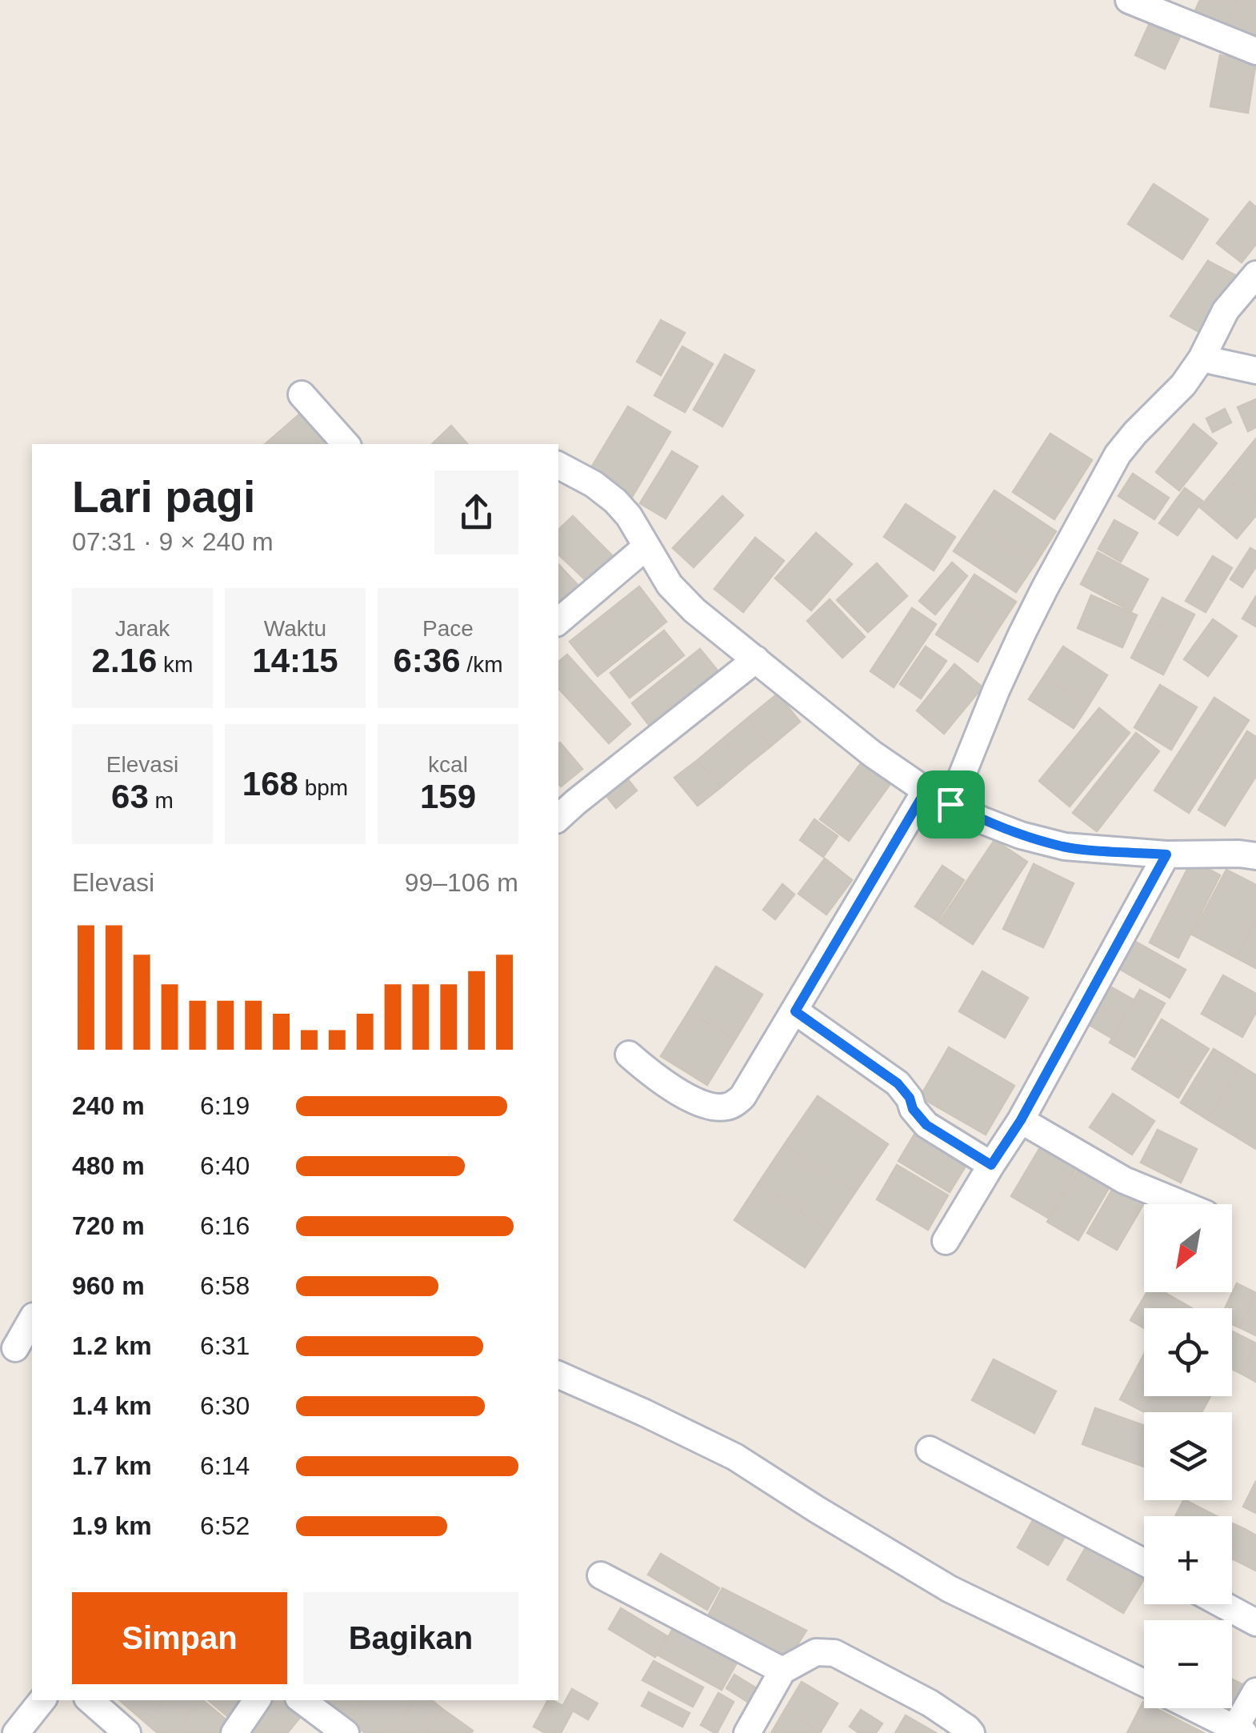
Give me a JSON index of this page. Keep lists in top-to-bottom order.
{
  "north": "bottom left",
  "page": {
    "heading": ["Lari pagi", "07:31 · 9 × 240 m"],
    "stats": [
      ["Jarak", "2.16 km"],
      ["Waktu", "14:15"],
      ["Pace", "6:36 /km"],
      ["Elevasi", "63 m"],
      ["168 bpm"],
      ["kcal", "159"]
    ],
    "chart": ["Elevasi", "99–106 m"],
    "list": [
      {
        "name": "240 m",
        "note": "6:19"
      },
      {
        "name": "480 m",
        "note": "6:40"
      },
      {
        "name": "720 m",
        "note": "6:16"
      },
      {
        "name": "960 m",
        "note": "6:58"
      },
      {
        "name": "1.2 km",
        "note": "6:31"
      },
      {
        "name": "1.4 km",
        "note": "6:30"
      },
      {
        "name": "1.7 km",
        "note": "6:14"
      },
      {
        "name": "1.9 km",
        "note": "6:52"
      }
    ],
    "map_buttons": ["+", "−"],
    "buttons": ["Simpan", "Bagikan"]
  }
}
